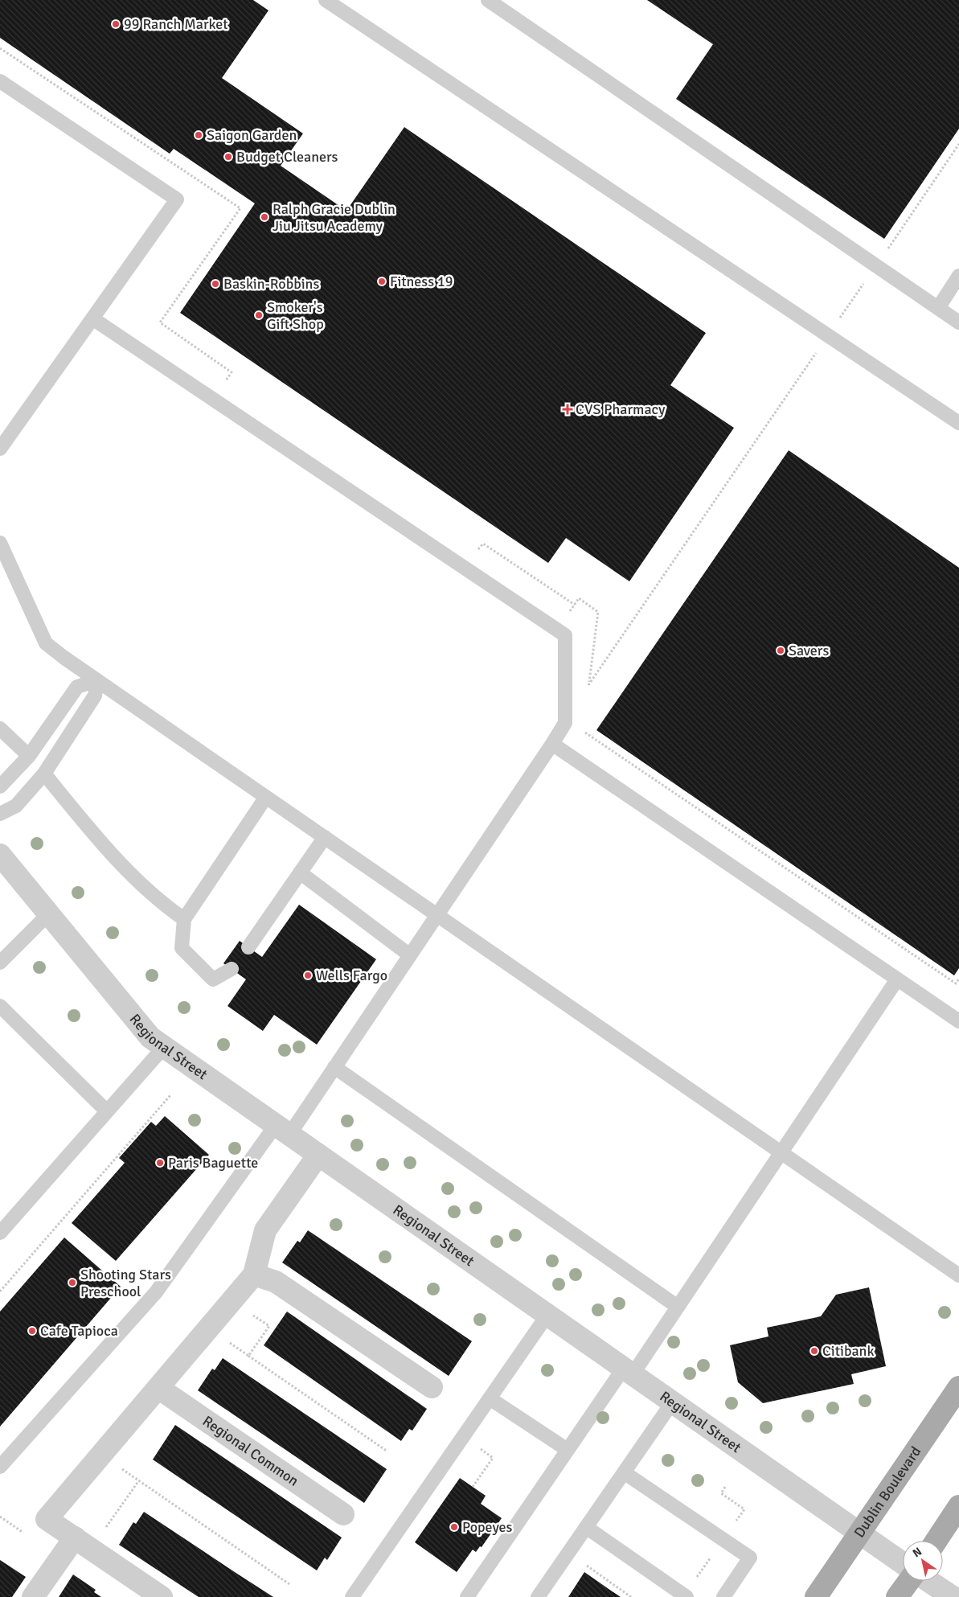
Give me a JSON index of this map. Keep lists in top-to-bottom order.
{
  "streets": {
    "main road": ["Dublin Boulevard"],
    "street": ["Regional Street", "Regional Common"]
  },
  "crossings": [
    ["Regional Street", "Dublin Boulevard"]
  ],
  "places": {
    "other": [
      "99 Ranch Market",
      "Saigon Garden",
      "Budget Cleaners",
      "Ralph Gracie Dublin Jiu Jitsu Academy",
      "Fitness 19",
      "Baskin-Robbins",
      "Smoker's Gift Shop",
      "Savers",
      "Wells Fargo",
      "Paris Baguette",
      "Shooting Stars Preschool",
      "Cafe Tapioca",
      "Citibank",
      "Popeyes"
    ],
    "health": ["CVS Pharmacy"]
  },
  "north": "top left"
}
